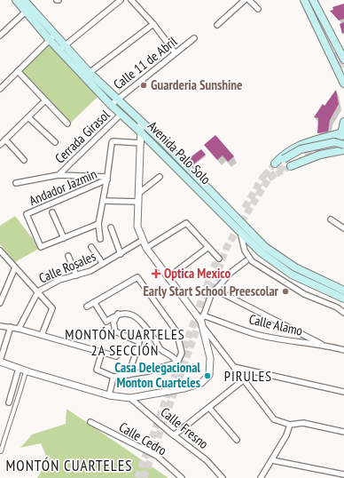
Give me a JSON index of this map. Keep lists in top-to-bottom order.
{
  "streets": {
    "main road": ["Avenida Palo Solo"],
    "street": [
      "Calle 11 de Abril",
      "Cerrada Girasol",
      "Andador Jazmin",
      "Calle Rosales",
      "Calle Alamo",
      "Calle Fresno",
      "Calle Cedro"
    ]
  },
  "crossings": [
    ["Calle 11 de Abril", "Avenida Palo Solo"],
    ["Cerrada Girasol", "Avenida Palo Solo"]
  ],
  "districts": ["MONTÓN CUARTELES 2A SECCIÓN", "PIRULES", "MONTÓN CUARTELES"],
  "places": {
    "other": ["Guarderia Sunshine", "Early Start School Preescolar", "Casa Delegacional Monton Cuarteles"],
    "health": ["Optica Mexico"]
  }
}
